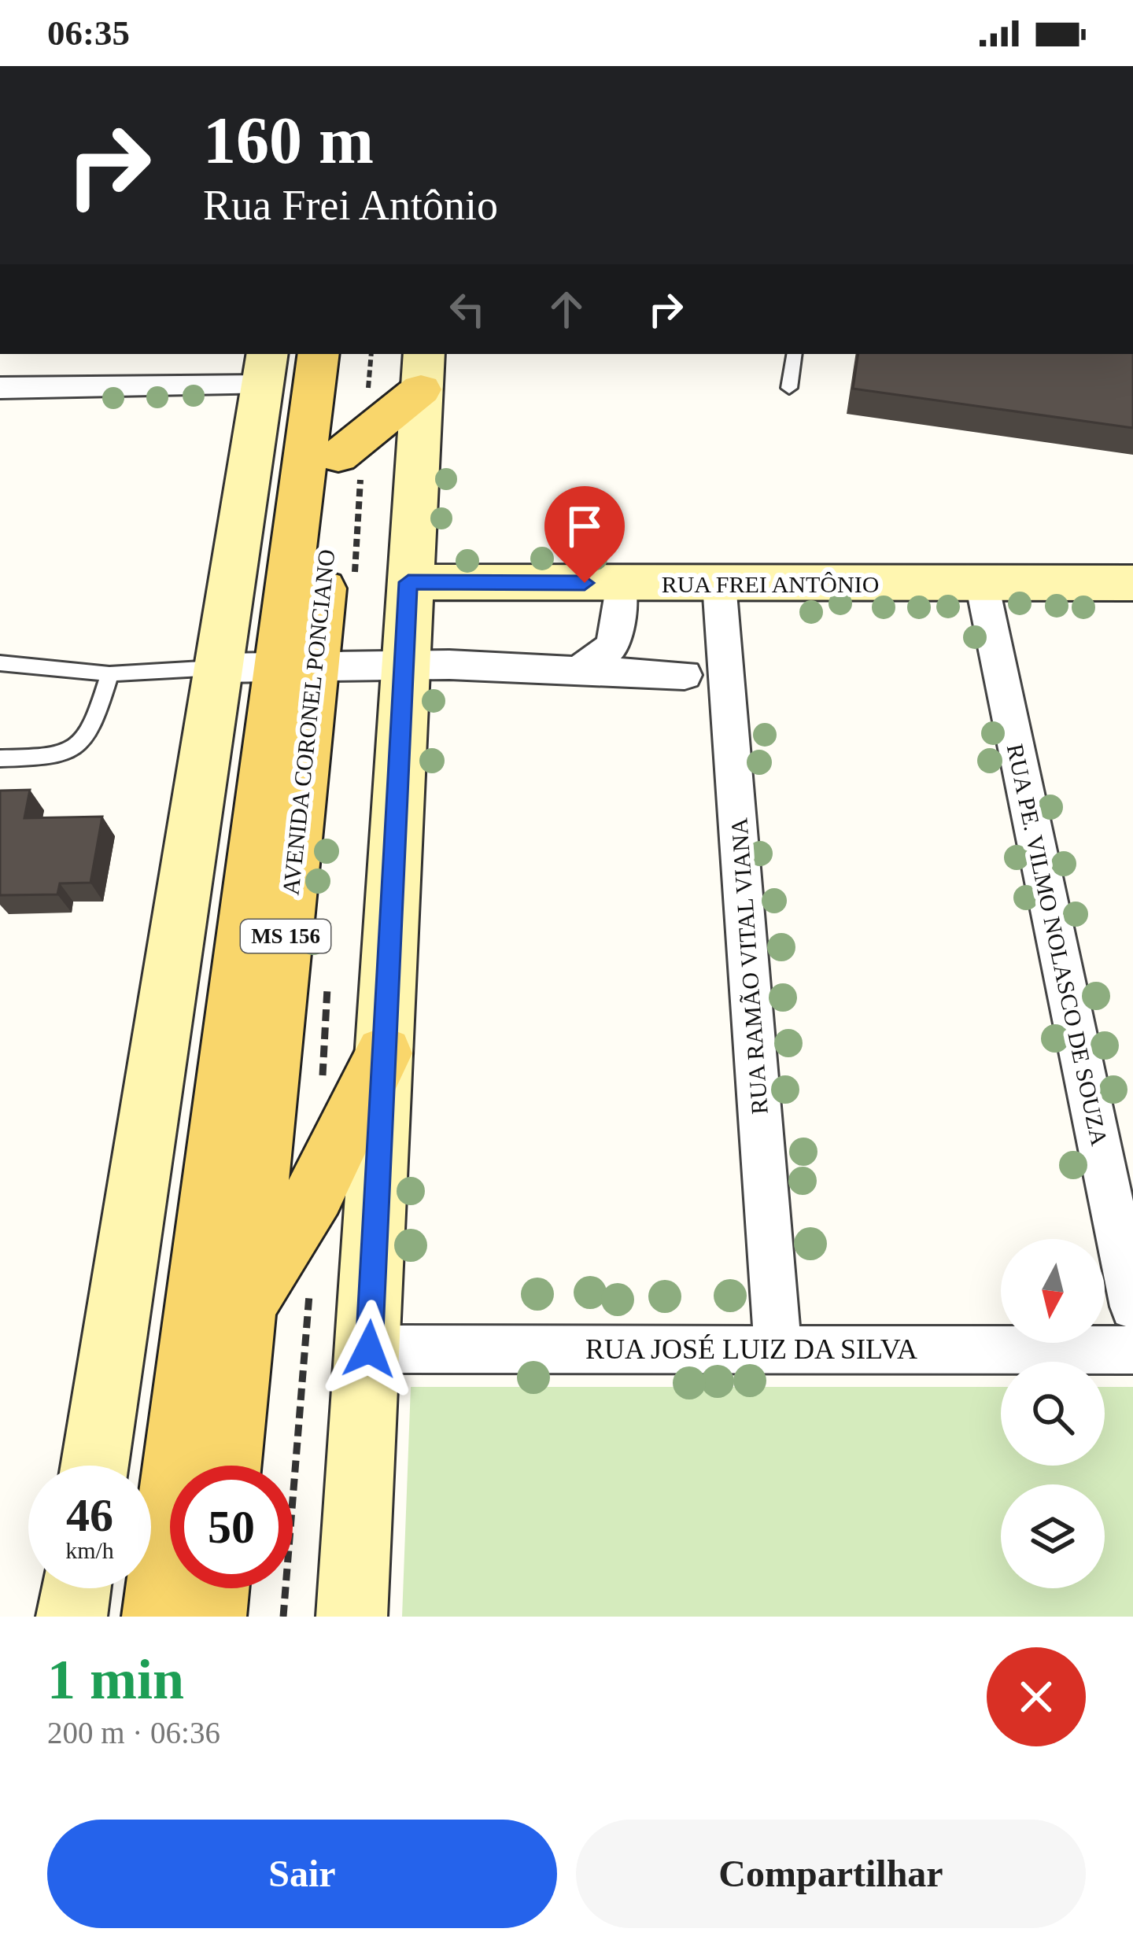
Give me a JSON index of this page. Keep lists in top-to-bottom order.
{
  "streets": {
    "main road": ["RUA FREI ANTÔNIO", "AVENIDA CORONEL PONCIANO", "MS 156"],
    "street": ["RUA PE. VILMO NOLASCO DE SOUZA", "RUA RAMÃO VITAL VIANA", "RUA JOSÉ LUIZ DA SILVA"]
  },
  "crossings": [
    ["RUA FREI ANTÔNIO", "RUA PE. VILMO NOLASCO DE SOUZA"],
    ["RUA FREI ANTÔNIO", "RUA RAMÃO VITAL VIANA"],
    ["RUA RAMÃO VITAL VIANA", "RUA JOSÉ LUIZ DA SILVA"]
  ],
  "north": "bottom",
  "page": {
    "status": "06:35",
    "turn": ["160 m", "Rua Frei Antônio"],
    "speed": "46 km/h",
    "limit": "50",
    "heading": ["1 min", "200 m · 06:36"],
    "buttons": ["Sair", "Compartilhar"]
  }
}
